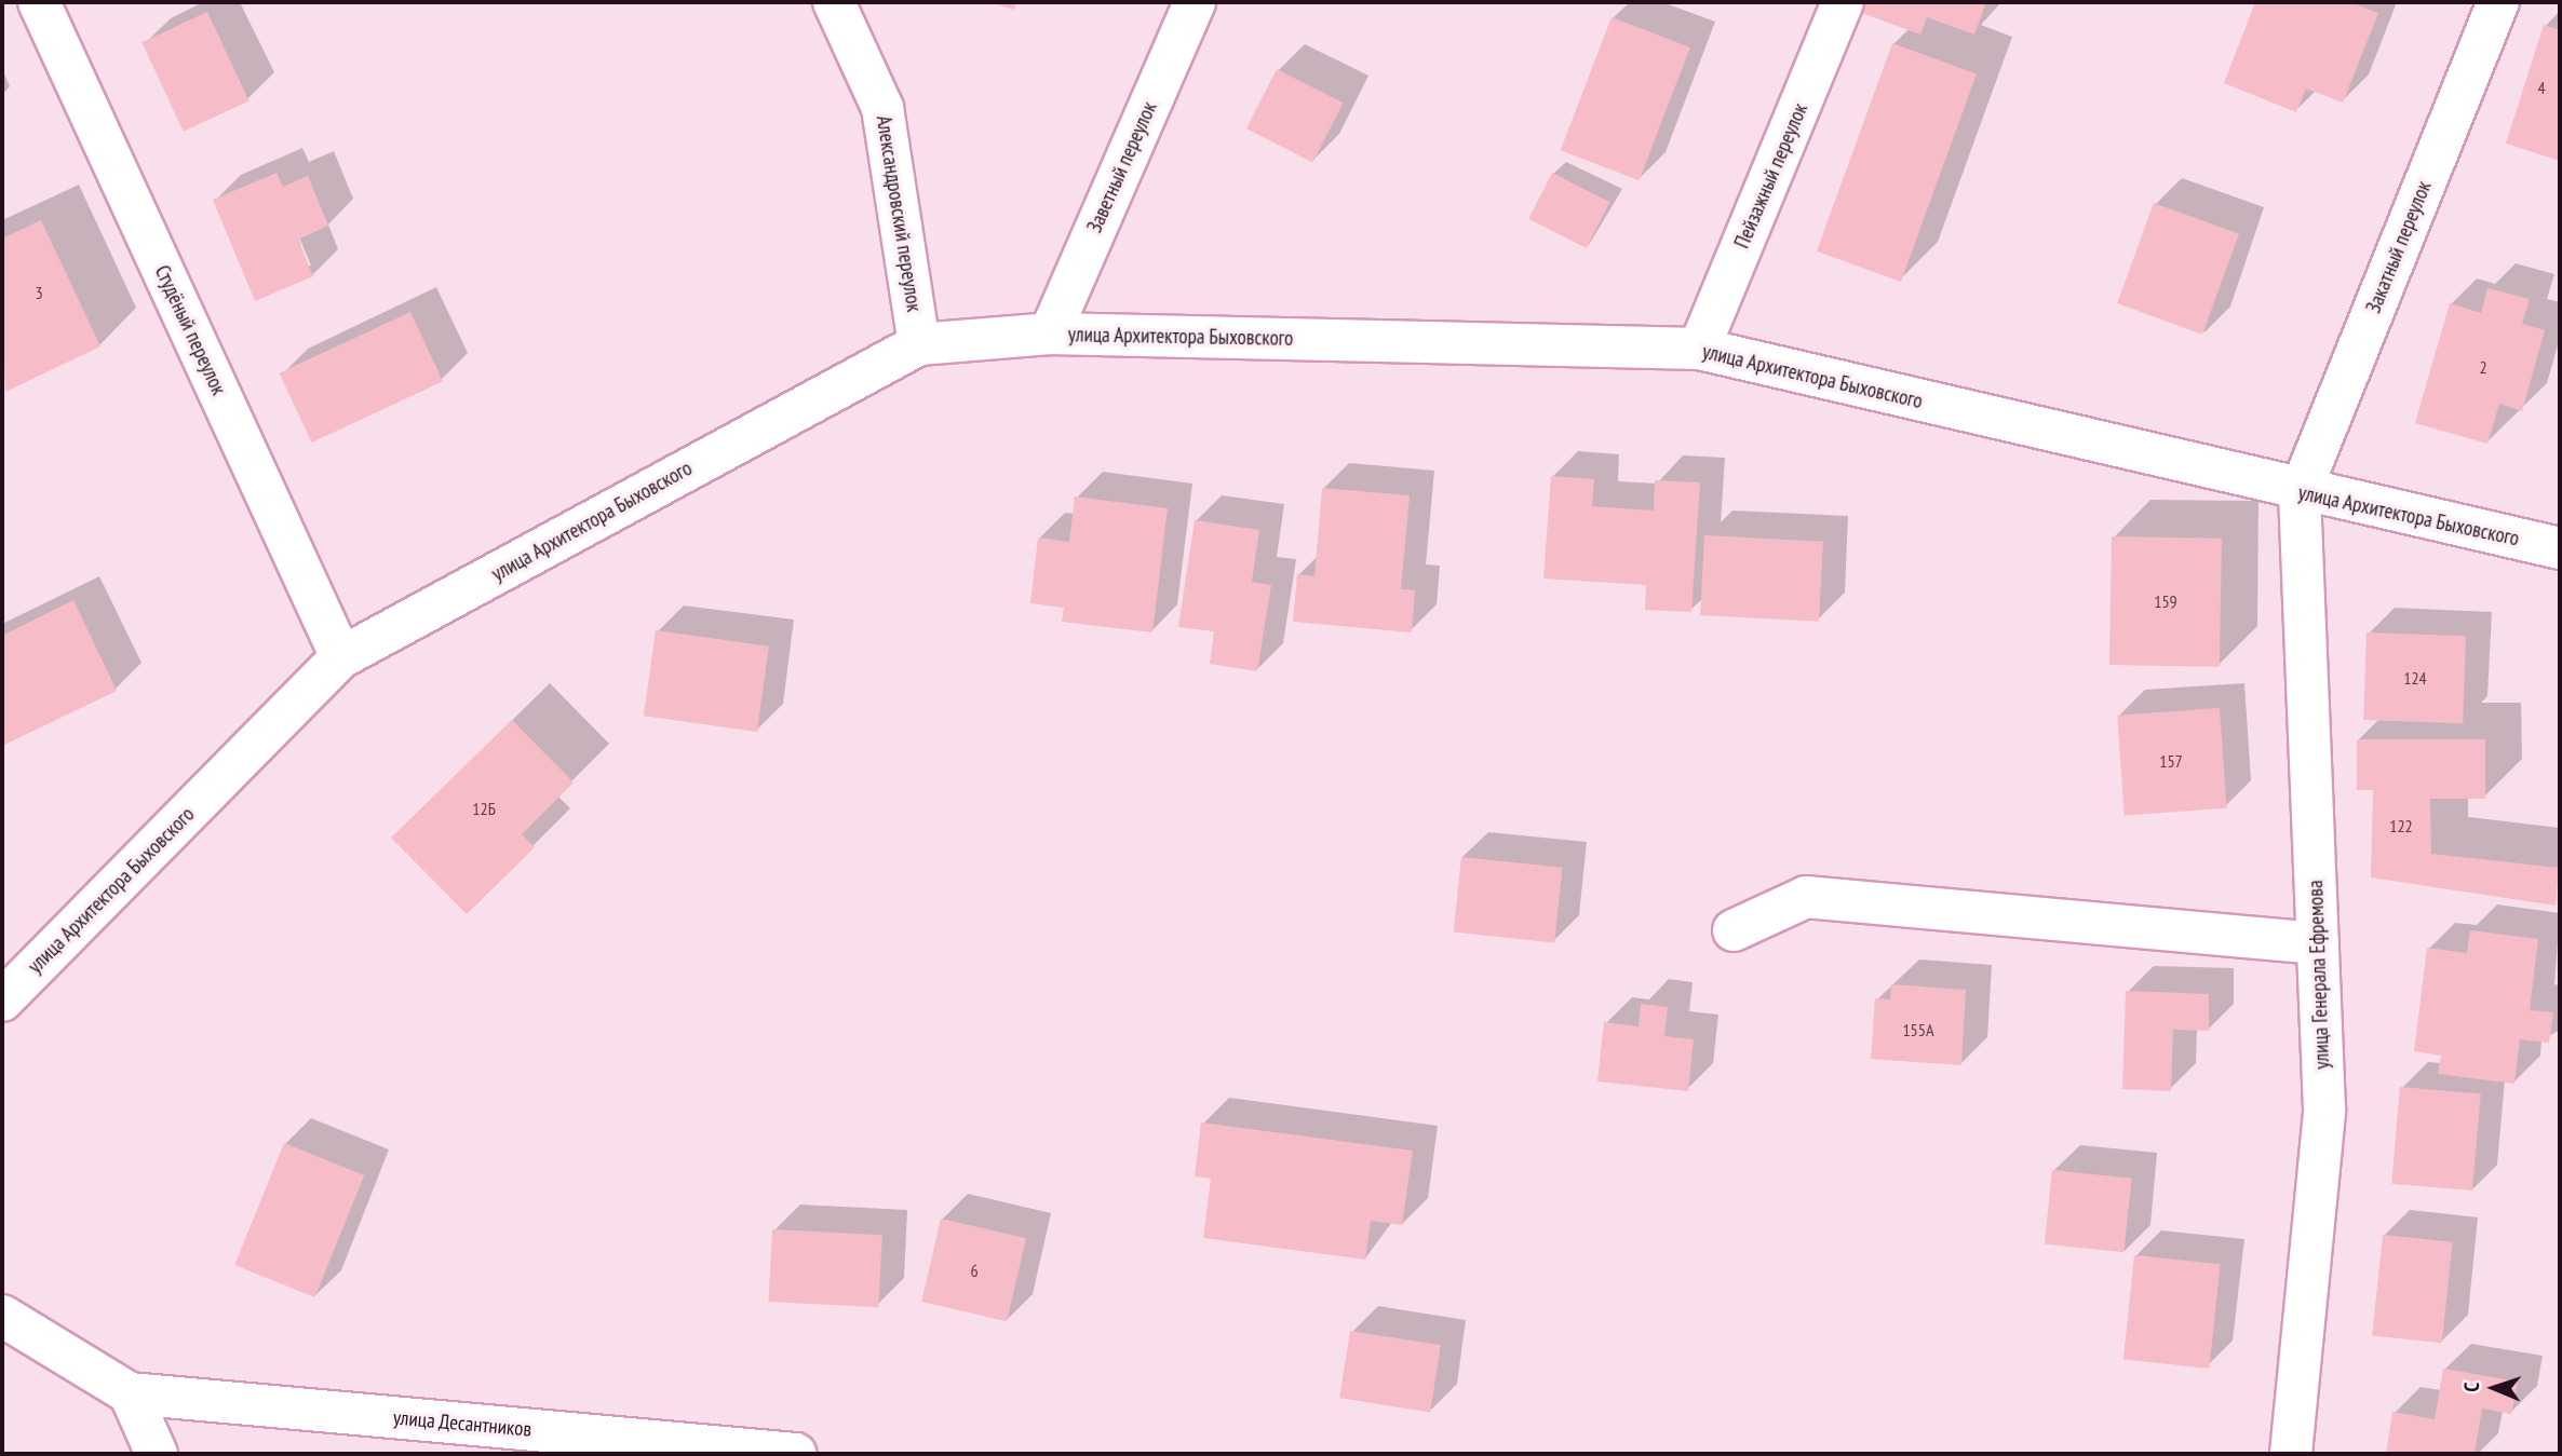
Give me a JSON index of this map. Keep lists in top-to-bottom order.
{
  "streets": {
    "street": [
      "Заветный переулок",
      "Пейзажный переулок",
      "Александровский переулок",
      "Закатный переулок",
      "Студёный переулок",
      "улица Архитектора Быховского",
      "улица Генерала Ефремова",
      "улица Десантников"
    ]
  },
  "crossings": [
    ["Заветный переулок", "улица Архитектора Быховского"],
    ["Пейзажный переулок", "улица Архитектора Быховского"],
    ["Александровский переулок", "улица Архитектора Быховского"],
    ["Закатный переулок", "улица Архитектора Быховского"],
    ["Закатный переулок", "улица Генерала Ефремова"],
    ["Студёный переулок", "улица Архитектора Быховского"],
    ["улица Архитектора Быховского", "улица Генерала Ефремова"]
  ],
  "house_numbers": [
    "4",
    "3",
    "2",
    "159",
    "124",
    "157",
    "12Б",
    "122",
    "155А",
    "6"
  ],
  "north": "left"
}
